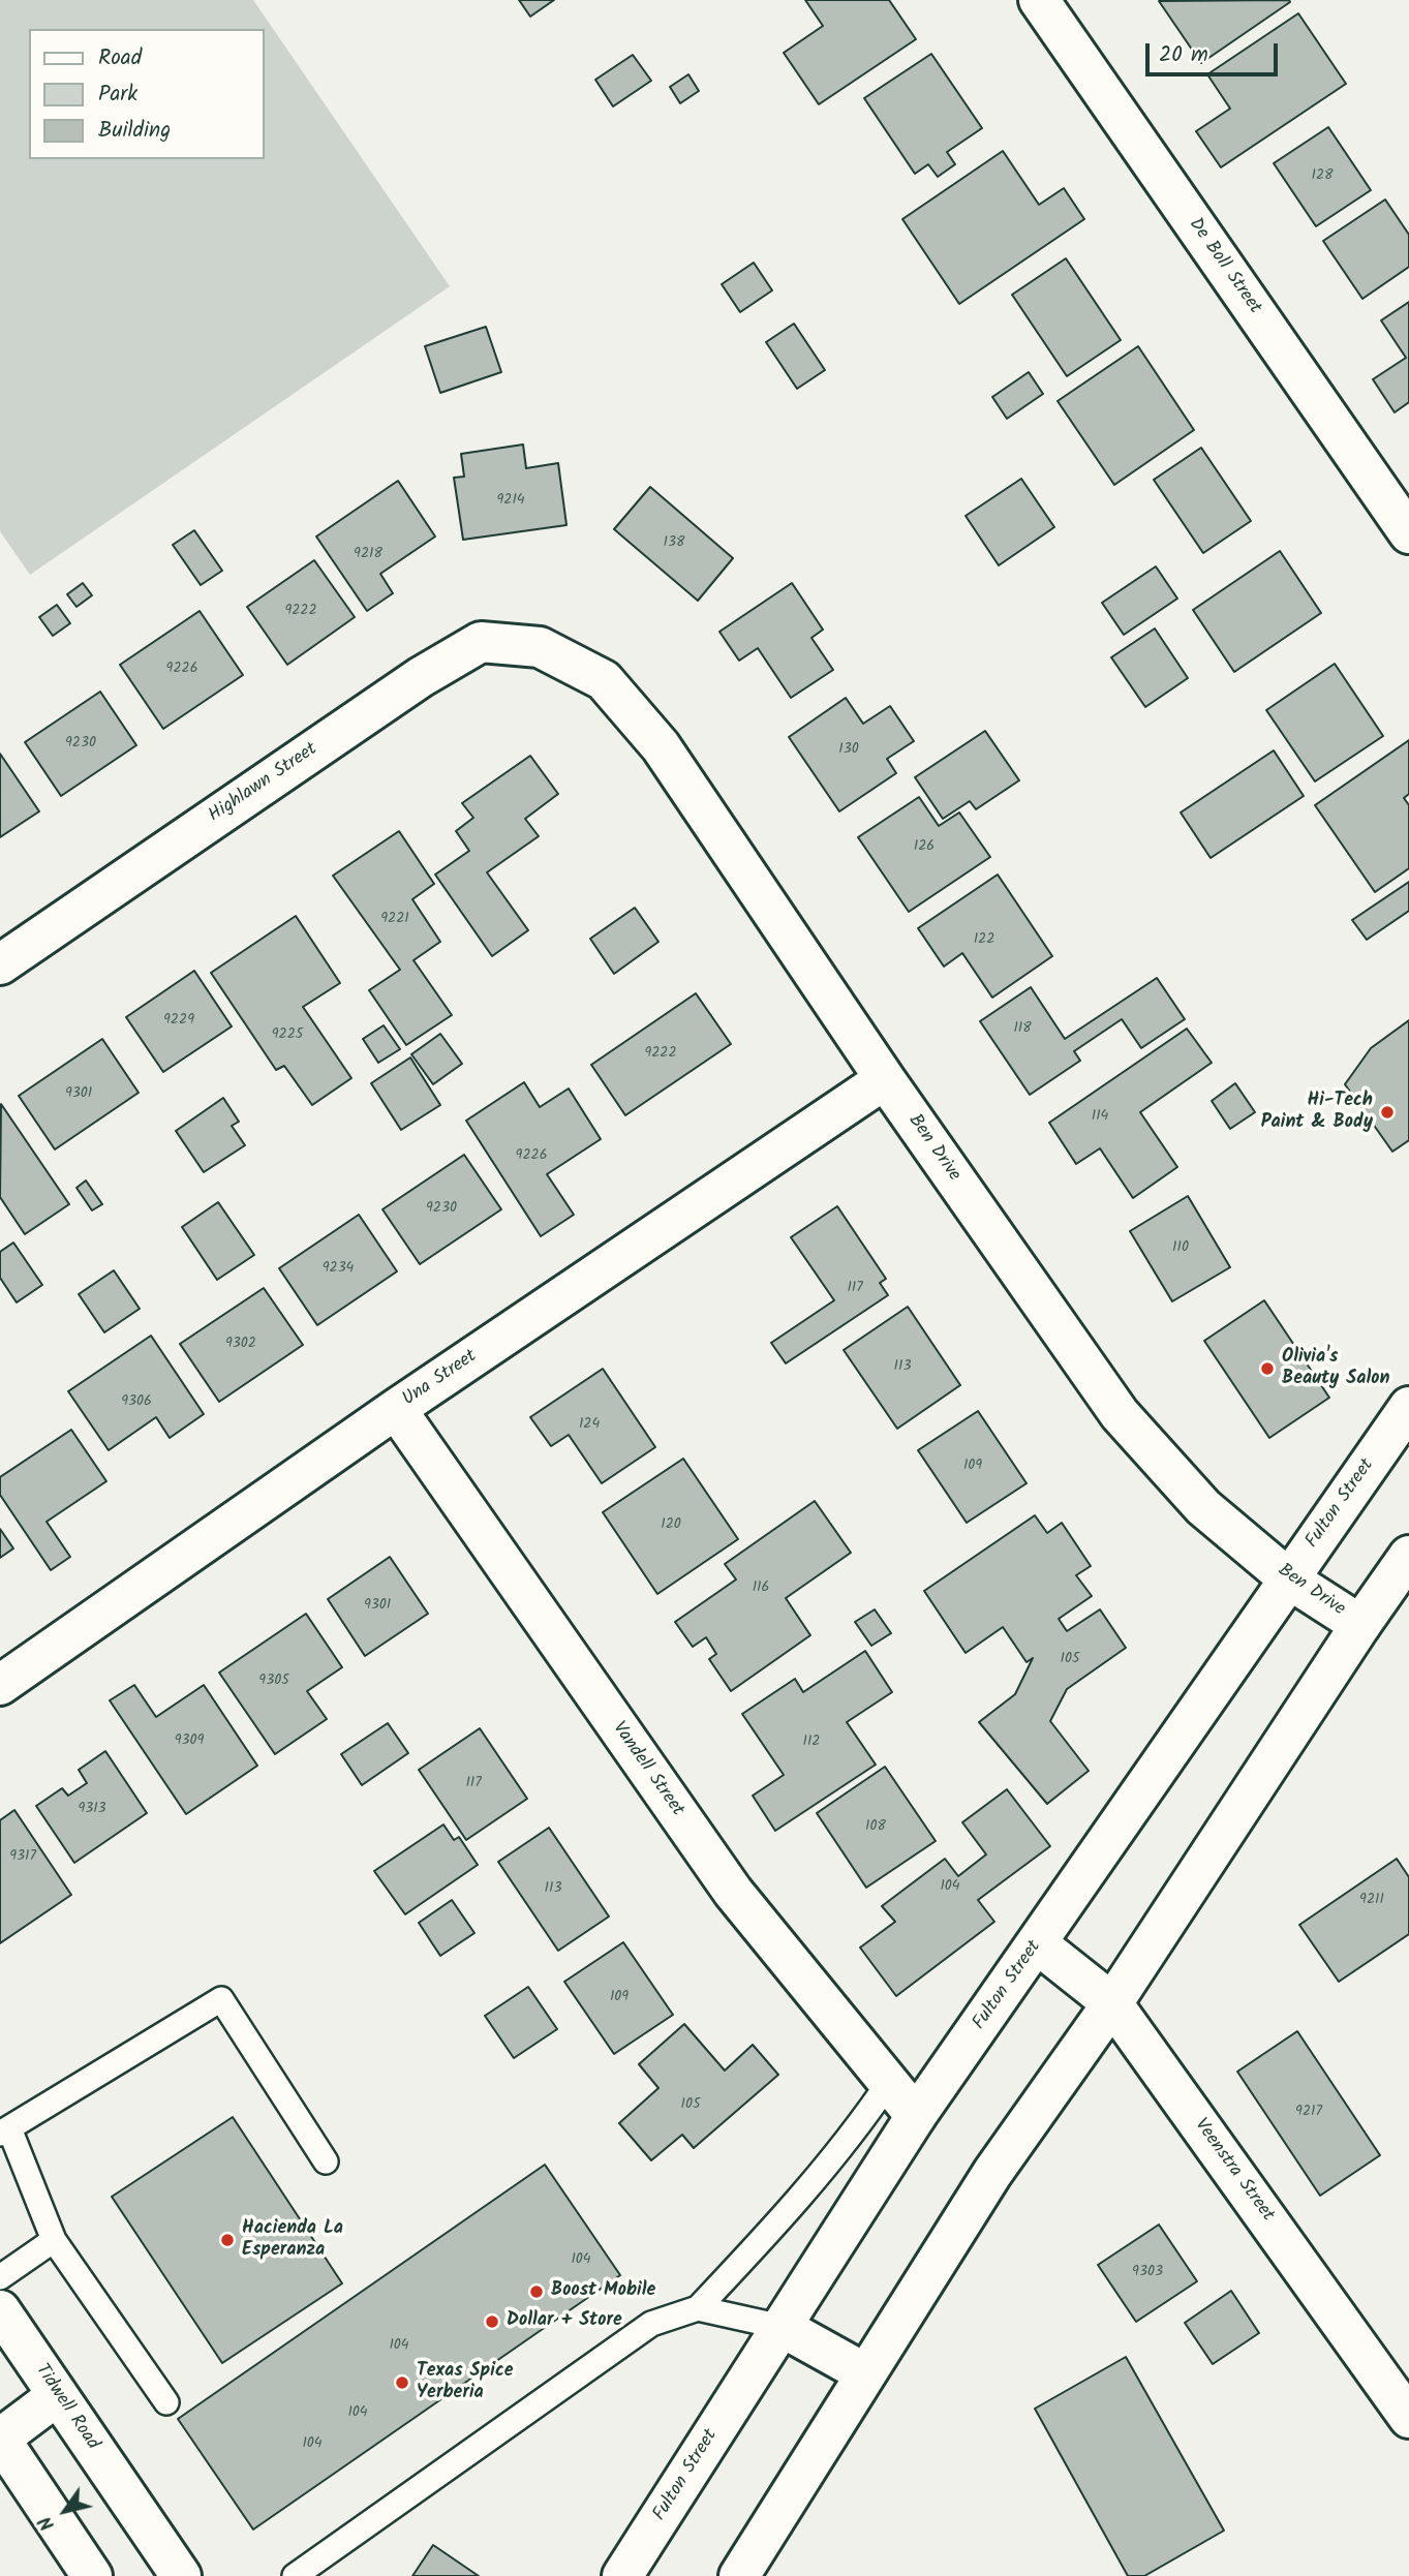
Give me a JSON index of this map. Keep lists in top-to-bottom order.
{
  "streets": {
    "street": [
      "De Boll Street",
      "Highlawn Street",
      "Ben Drive",
      "Una Street",
      "Fulton Street",
      "Vandell Street",
      "Veenstra Street",
      "Tidwell Road"
    ]
  },
  "crossings": [
    ["Highlawn Street", "Ben Drive"],
    ["Ben Drive", "Una Street"],
    ["Ben Drive", "Fulton Street"],
    ["Una Street", "Vandell Street"],
    ["Fulton Street", "Vandell Street"],
    ["Fulton Street", "Veenstra Street"]
  ],
  "places": [
    "Hi-Tech Paint & Body",
    "Olivia's Beauty Salon",
    "Hacienda La Esperanza",
    "Boost Mobile",
    "Dollar + Store",
    "Texas Spice Yerberia"
  ],
  "house_numbers": [
    "128",
    "9214",
    "138",
    "9218",
    "9222",
    "9226",
    "9230",
    "130",
    "126",
    "9221",
    "122",
    "9229",
    "118",
    "9225",
    "9222",
    "9301",
    "114",
    "9226",
    "9230",
    "110",
    "9234",
    "117",
    "9302",
    "113",
    "9306",
    "124",
    "109",
    "120",
    "116",
    "9301",
    "105",
    "9305",
    "9309",
    "112",
    "117",
    "9313",
    "108",
    "9317",
    "104",
    "113",
    "9211",
    "109",
    "105",
    "9217",
    "104",
    "9303",
    "104",
    "104",
    "104"
  ],
  "legend": ["Road", "Park", "Building"],
  "scale_bar": "20 m",
  "north": "bottom left"
}
